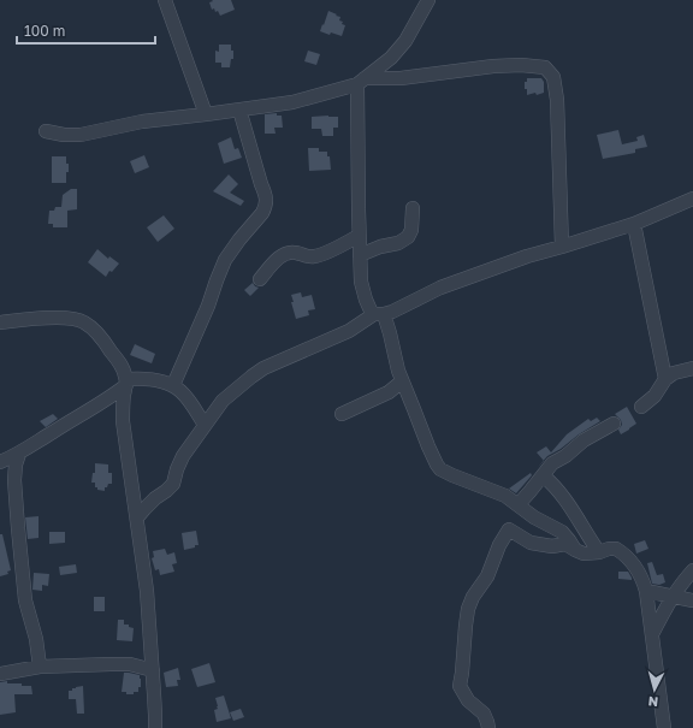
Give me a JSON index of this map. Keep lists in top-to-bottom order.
{
  "scale_bar": "100 m",
  "north": "bottom"
}
